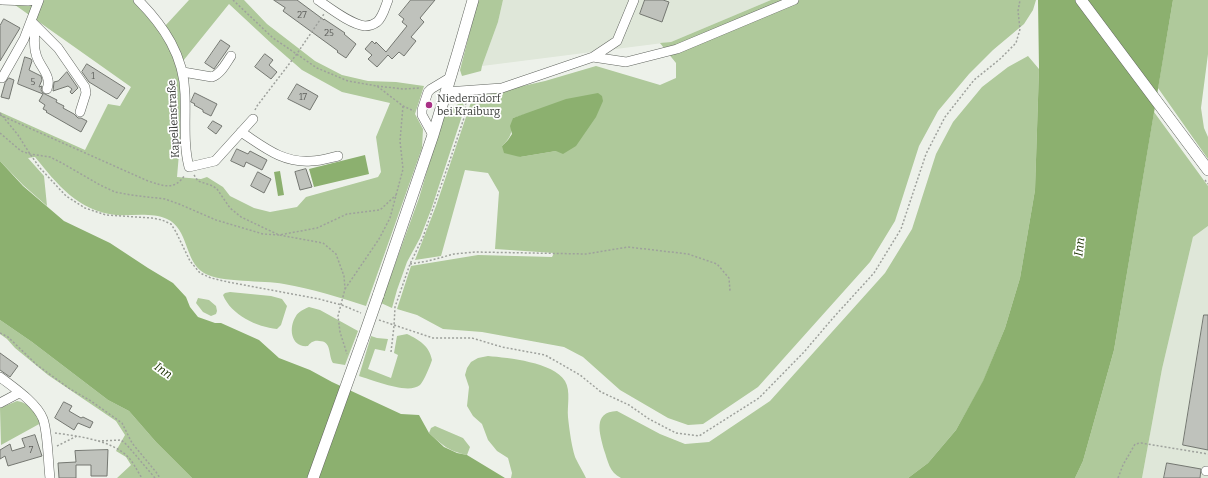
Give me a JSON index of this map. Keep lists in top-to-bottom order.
{
  "streets": {
    "street": ["Kapellenstraße"]
  },
  "water": ["Inn"],
  "places": ["Niederndorf bei Kraiburg"],
  "house_numbers": [
    "27",
    "25",
    "1",
    "5",
    "17",
    "7"
  ]
}
